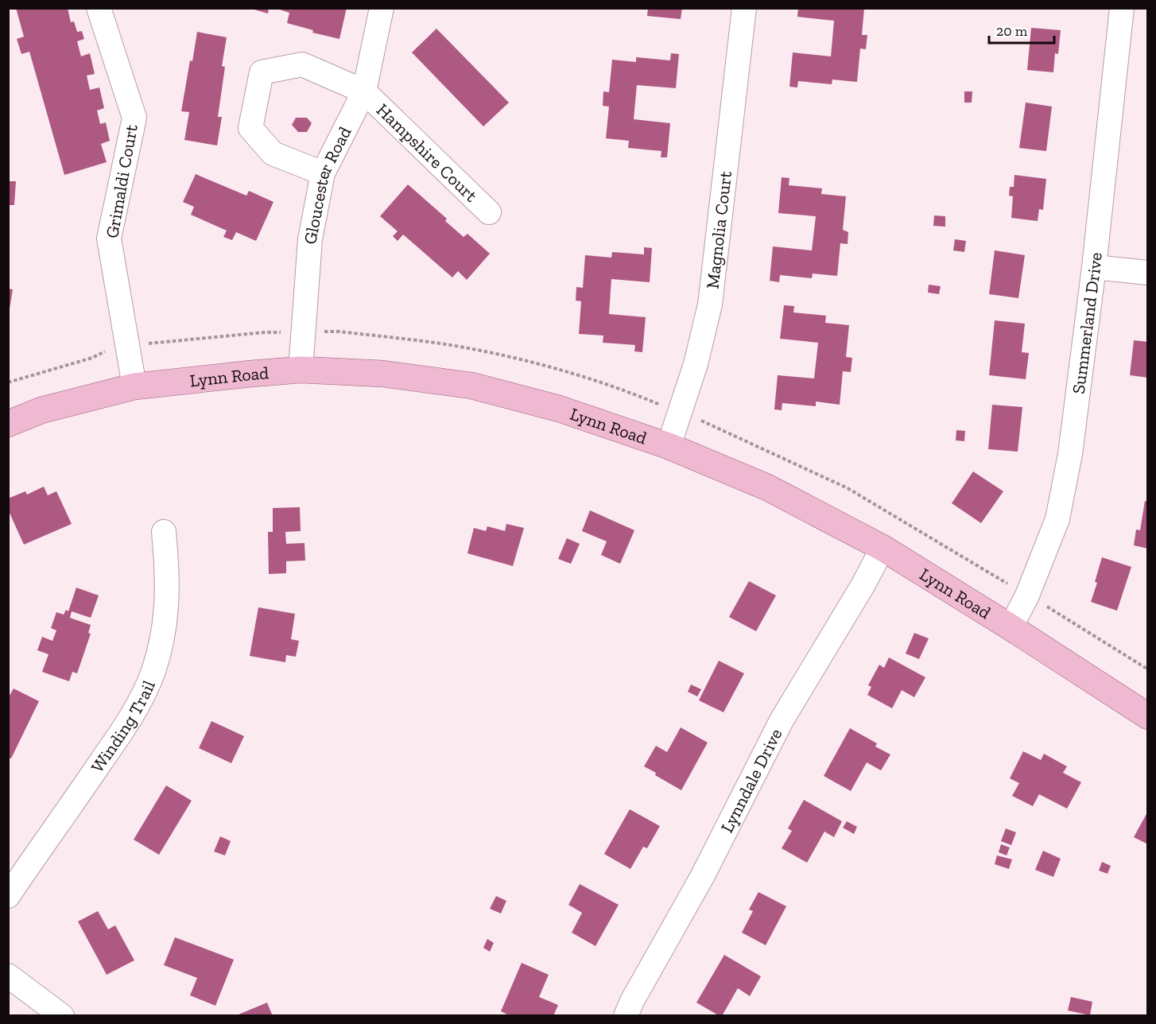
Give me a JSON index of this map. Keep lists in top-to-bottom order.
{
  "streets": {
    "main road": ["Lynn Road"],
    "street": [
      "Hampshire Court",
      "Grimaldi Court",
      "Gloucester Road",
      "Magnolia Court",
      "Summerland Drive",
      "Winding Trail",
      "Lynndale Drive"
    ]
  },
  "crossings": [
    ["Hampshire Court", "Gloucester Road"],
    ["Grimaldi Court", "Lynn Road"],
    ["Gloucester Road", "Lynn Road"],
    ["Magnolia Court", "Lynn Road"],
    ["Summerland Drive", "Lynn Road"],
    ["Lynn Road", "Lynndale Drive"]
  ],
  "scale_bar": "20 m"
}
